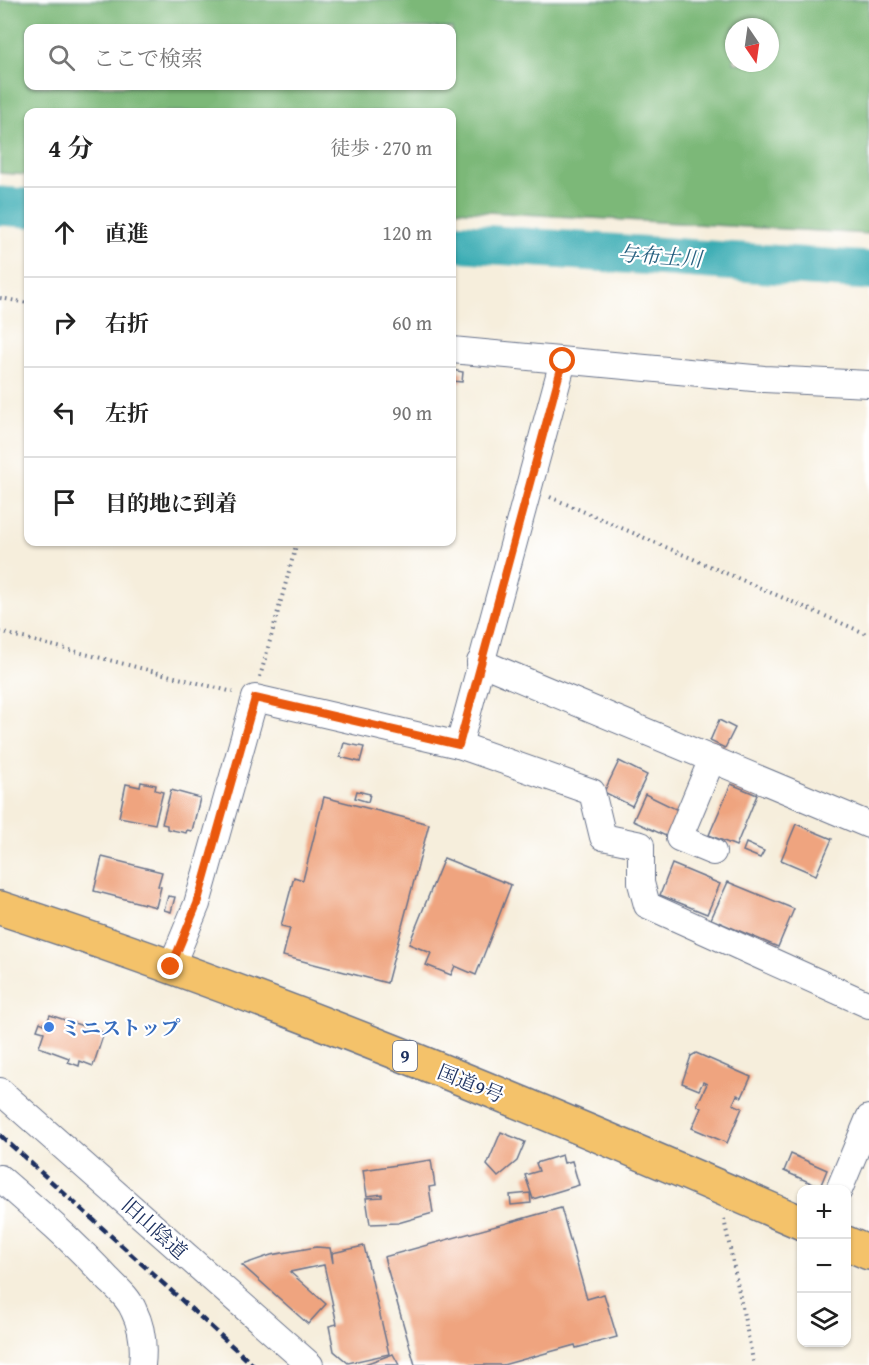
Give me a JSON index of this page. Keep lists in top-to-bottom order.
{
  "streets": {
    "highway": ["9", "国道9号"],
    "street": ["旧山陰道"]
  },
  "water": ["与布土川"],
  "places": ["ミニストップ"],
  "north": "bottom",
  "page": {
    "search": "ここで検索",
    "heading": ["4 分", "徒歩 · 270 m"],
    "list": [
      ["直進", "120 m"],
      ["右折", "60 m"],
      ["左折", "90 m"],
      "目的地に到着"
    ],
    "map_buttons": ["+", "−"]
  }
}
